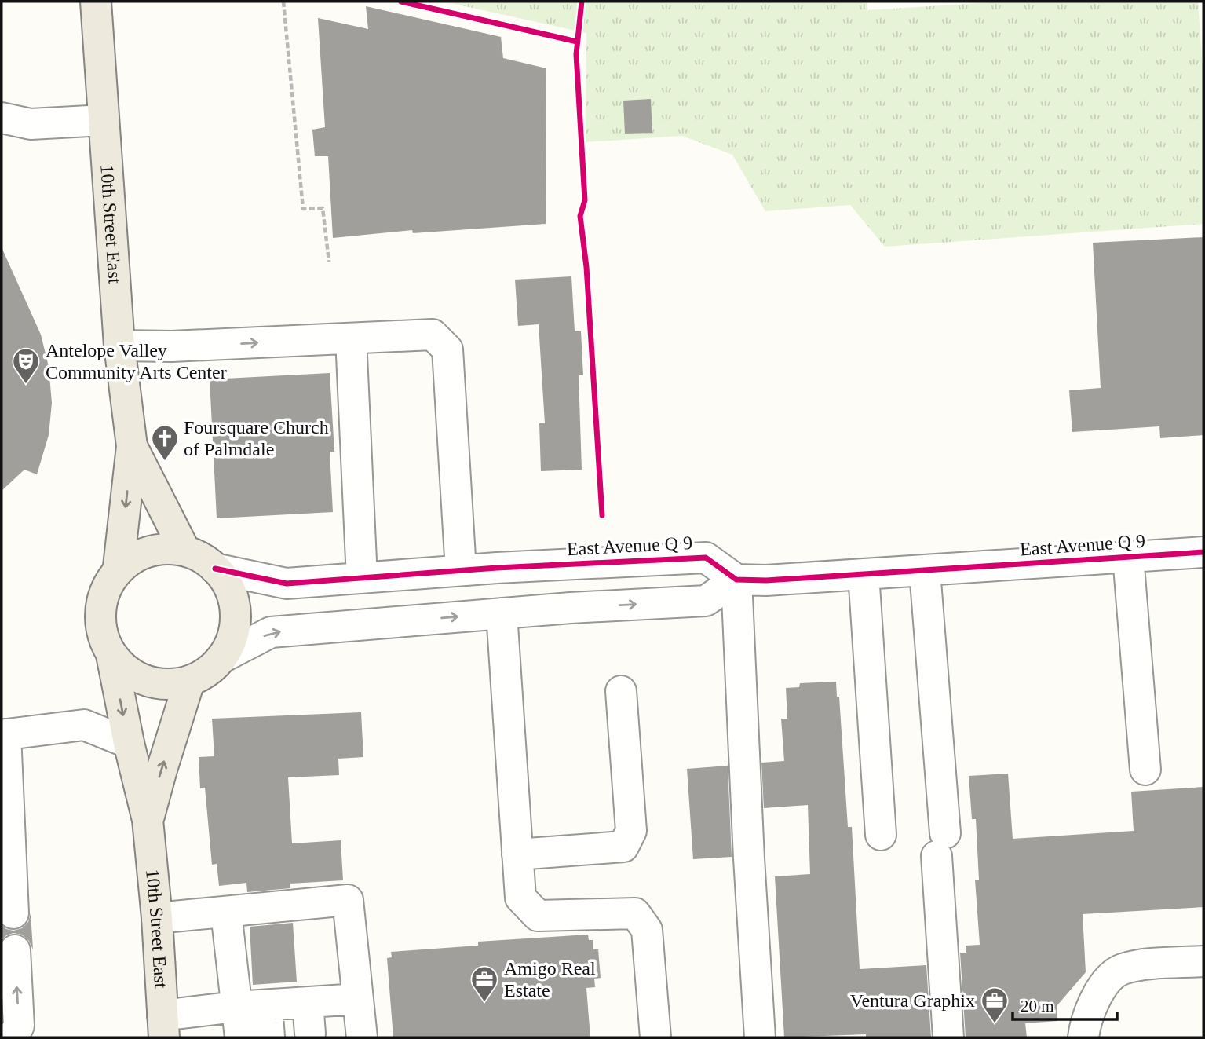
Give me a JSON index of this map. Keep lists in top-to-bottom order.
{
  "streets": {
    "main road": ["10th Street East"],
    "street": ["East Avenue Q 9"]
  },
  "crossings": [
    ["10th Street East", "East Avenue Q 9"]
  ],
  "places": {
    "theatre": ["Antelope Valley Community Arts Center"],
    "church": ["Foursquare Church of Palmdale"],
    "office": ["Amigo Real Estate", "Ventura Graphix"]
  },
  "scale_bar": "20 m"
}
